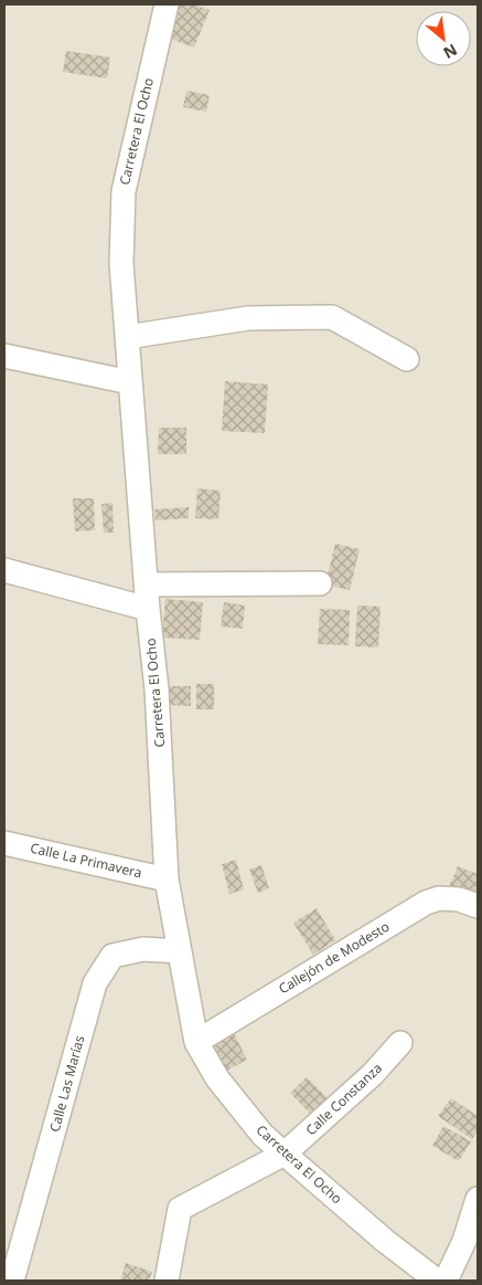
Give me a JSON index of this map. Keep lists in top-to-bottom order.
{
  "streets": {
    "street": [
      "Carretera El Ocho",
      "Calle La Primavera",
      "Callejón de Modesto",
      "Calle Las Marías",
      "Calle Constanza"
    ]
  },
  "crossings": [
    ["Carretera El Ocho", "Calle La Primavera"],
    ["Carretera El Ocho", "Callejón de Modesto"],
    ["Carretera El Ocho", "Calle Las Marías"],
    ["Carretera El Ocho", "Calle Constanza"]
  ],
  "north": "bottom right"
}
